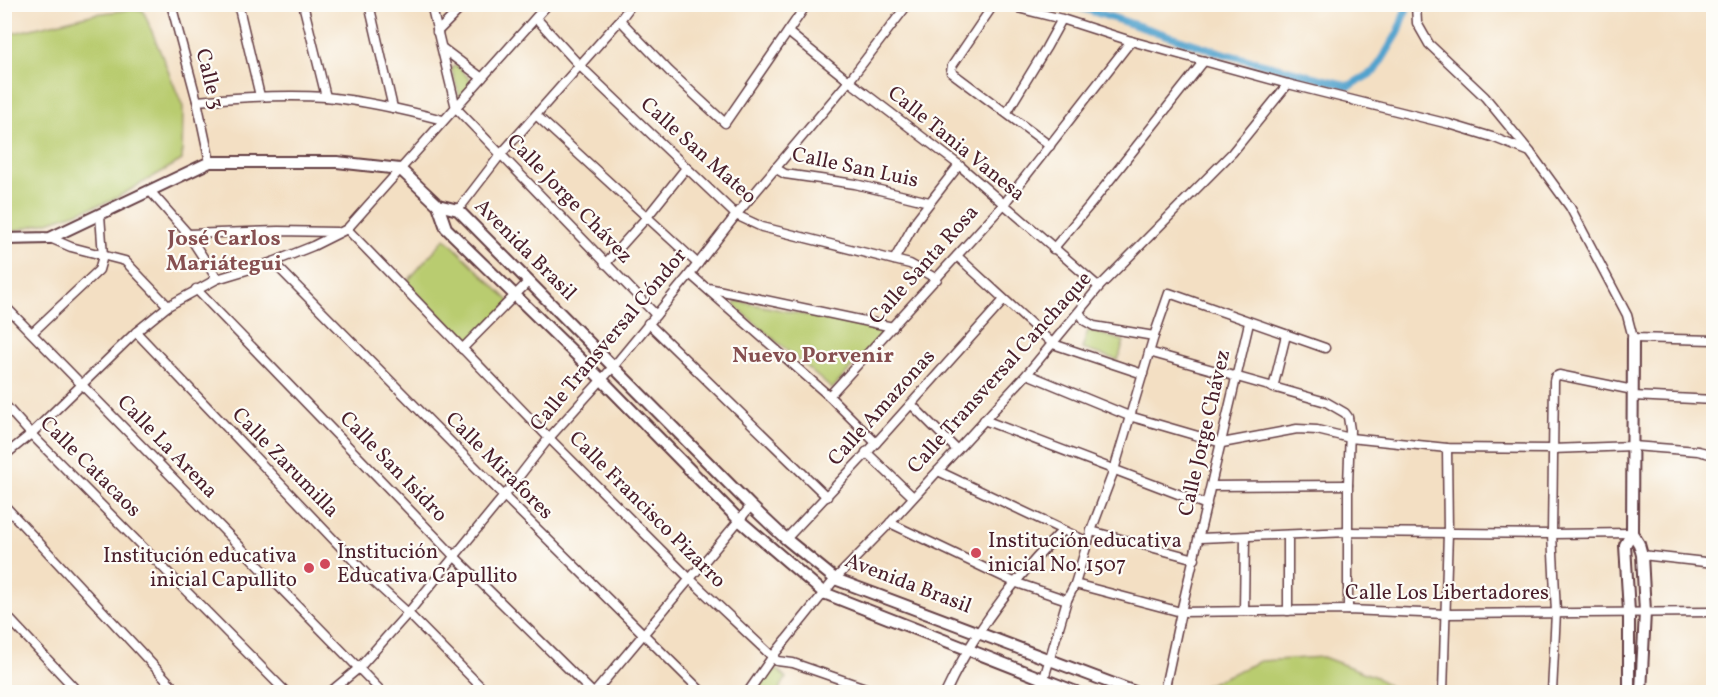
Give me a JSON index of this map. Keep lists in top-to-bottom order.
{
  "streets": {
    "street": [
      "Calle 3",
      "Calle Tania Vanesa",
      "Calle San Mateo",
      "Calle San Luis",
      "Calle Jorge Chávez",
      "Avenida Brasil",
      "Calle Santa Rosa",
      "Calle Transversal Cóndor",
      "Calle Transversal Canchaque",
      "Calle Amazonas",
      "Calle La Arena",
      "Calle Zarumilla",
      "Calle Mirafores",
      "Calle Catacaos",
      "Calle San Isidro",
      "Calle Francisco Pizarro",
      "Calle Los Libertadores"
    ]
  },
  "crossings": [
    ["Calle Tania Vanesa", "Calle Santa Rosa"],
    ["Calle Tania Vanesa", "Calle Transversal Cóndor"],
    ["Calle Tania Vanesa", "Calle Transversal Canchaque"],
    ["Calle San Mateo", "Calle Santa Rosa"],
    ["Calle San Mateo", "Calle Transversal Cóndor"],
    ["Calle San Luis", "Calle Transversal Cóndor"],
    ["Calle Jorge Chávez", "Calle Transversal Cóndor"],
    ["Calle Jorge Chávez", "Calle Los Libertadores"],
    ["Avenida Brasil", "Calle Transversal Cóndor"],
    ["Avenida Brasil", "Calle Transversal Canchaque"],
    ["Avenida Brasil", "Calle Amazonas"],
    ["Calle Transversal Cóndor", "Calle La Arena"],
    ["Calle Transversal Cóndor", "Calle Zarumilla"],
    ["Calle Transversal Cóndor", "Calle Mirafores"],
    ["Calle Transversal Cóndor", "Calle San Isidro"],
    ["Calle Transversal Cóndor", "Calle Francisco Pizarro"],
    ["Calle Transversal Canchaque", "Calle Francisco Pizarro"]
  ],
  "districts": ["José Carlos Mariátegui", "Nuevo Porvenir"],
  "places": ["Institución educativa inicial No. 1507", "Institución Educativa Capullito", "Institución educativa inicial Capullito"]
}
